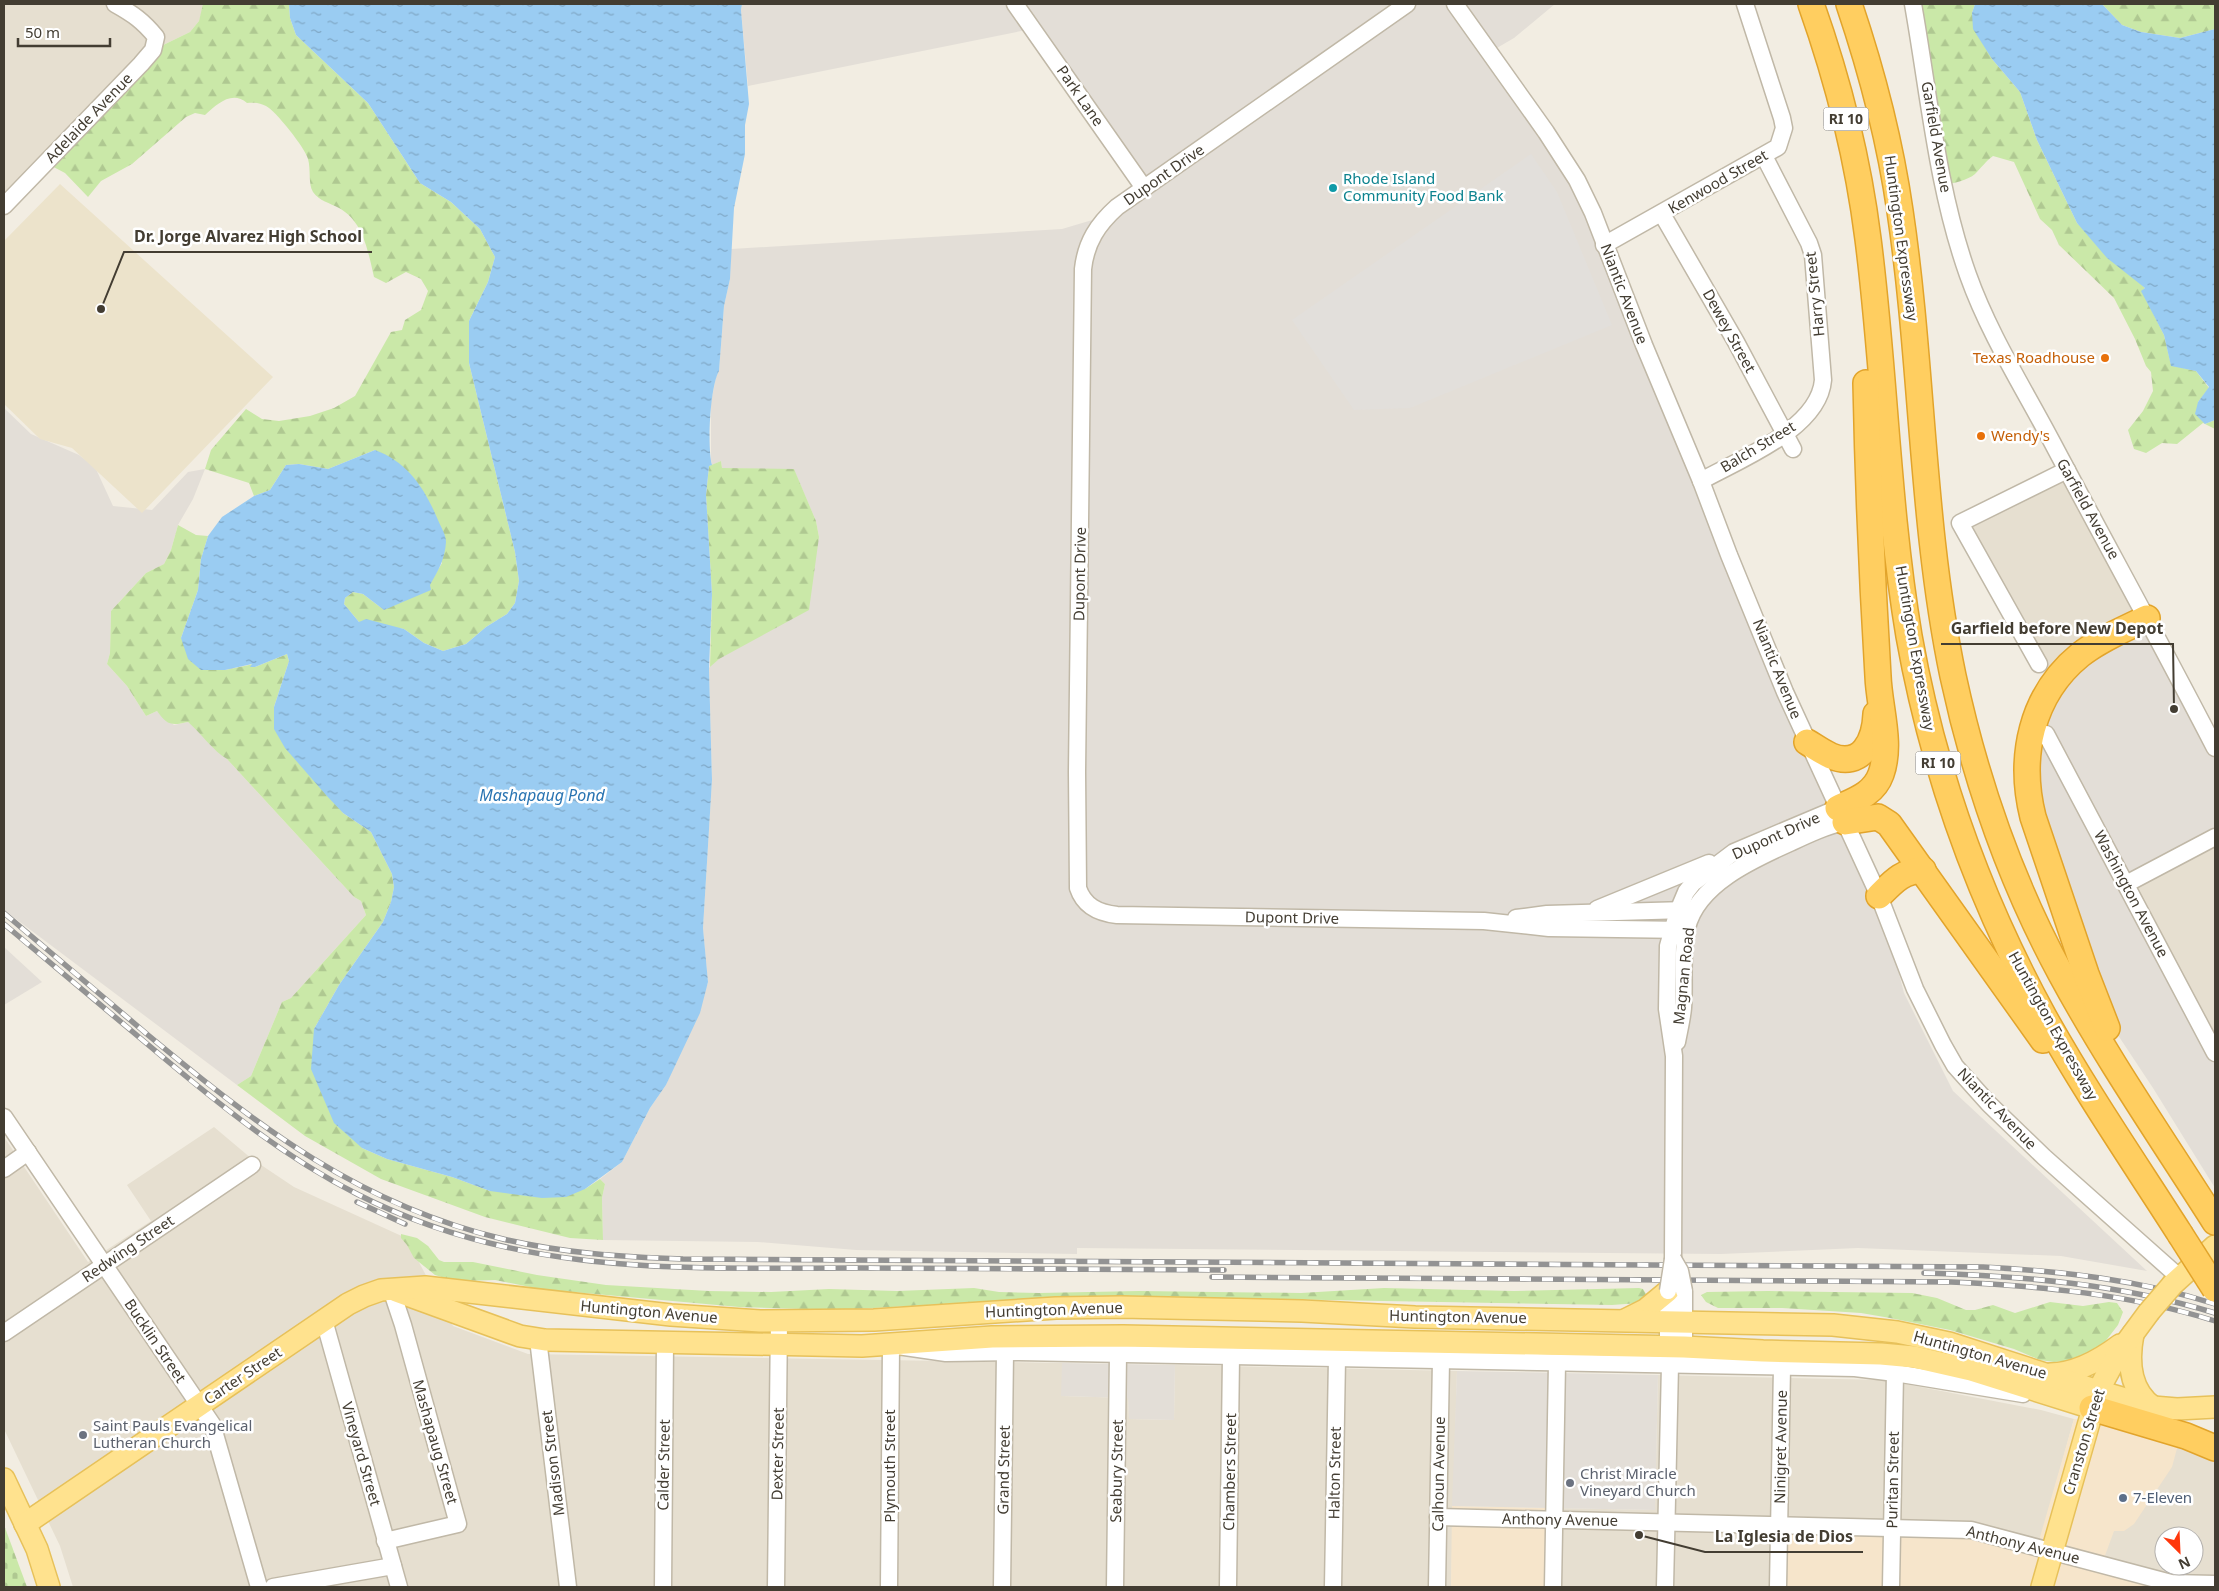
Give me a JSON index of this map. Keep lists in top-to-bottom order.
{
  "streets": {
    "highway": ["RI 10", "Huntington Expressway"],
    "main road": ["Huntington Avenue", "Carter Street", "Cranston Street"],
    "street": [
      "Park Lane",
      "Adelaide Avenue",
      "Garfield Avenue",
      "Dupont Drive",
      "Kenwood Street",
      "Niantic Avenue",
      "Harry Street",
      "Dewey Street",
      "Balch Street",
      "Washington Avenue",
      "Magnan Road",
      "Redwing Street",
      "Bucklin Street",
      "Mashapaug Street",
      "Ninigret Avenue",
      "Vineyard Street",
      "Dexter Street",
      "Madison Street",
      "Calder Street",
      "Plymouth Street",
      "Grand Street",
      "Seabury Street",
      "Chambers Street",
      "Halton Street",
      "Calhoun Avenue",
      "Puritan Street",
      "Anthony Avenue"
    ]
  },
  "crossings": [
    ["Park Lane", "Dupont Drive"],
    ["Dupont Drive", "Niantic Avenue"],
    ["Dupont Drive", "Magnan Road"],
    ["Kenwood Street", "Niantic Avenue"],
    ["Kenwood Street", "Harry Street"],
    ["Kenwood Street", "Dewey Street"],
    ["Niantic Avenue", "Balch Street"],
    ["Niantic Avenue", "Cranston Street"],
    ["Harry Street", "Balch Street"],
    ["Dewey Street", "Balch Street"],
    ["Magnan Road", "Huntington Avenue"],
    ["Magnan Road", "Anthony Avenue"],
    ["Redwing Street", "Bucklin Street"],
    ["Huntington Avenue", "Carter Street"],
    ["Huntington Avenue", "Mashapaug Street"],
    ["Huntington Avenue", "Cranston Street"],
    ["Huntington Avenue", "Ninigret Avenue"],
    ["Huntington Avenue", "Dexter Street"],
    ["Huntington Avenue", "Madison Street"],
    ["Huntington Avenue", "Calder Street"],
    ["Huntington Avenue", "Plymouth Street"],
    ["Huntington Avenue", "Grand Street"],
    ["Huntington Avenue", "Seabury Street"],
    ["Huntington Avenue", "Chambers Street"],
    ["Huntington Avenue", "Halton Street"],
    ["Huntington Avenue", "Calhoun Avenue"],
    ["Huntington Avenue", "Puritan Street"],
    ["Bucklin Street", "Carter Street"],
    ["Carter Street", "Mashapaug Street"],
    ["Carter Street", "Vineyard Street"],
    ["Mashapaug Street", "Vineyard Street"],
    ["Cranston Street", "Anthony Avenue"],
    ["Ninigret Avenue", "Anthony Avenue"],
    ["Calhoun Avenue", "Anthony Avenue"],
    ["Puritan Street", "Anthony Avenue"]
  ],
  "water": ["Mashapaug Pond"],
  "places": [
    "Rhode Island Community Food Bank",
    "Dr. Jorge Alvarez High School",
    "Texas Roadhouse",
    "Wendy's",
    "Garfield before New Depot",
    "Saint Pauls Evangelical Lutheran Church",
    "Christ Miracle Vineyard Church",
    "7-Eleven",
    "La Iglesia de Dios"
  ],
  "scale_bar": "50 m",
  "north": "bottom right"
}
